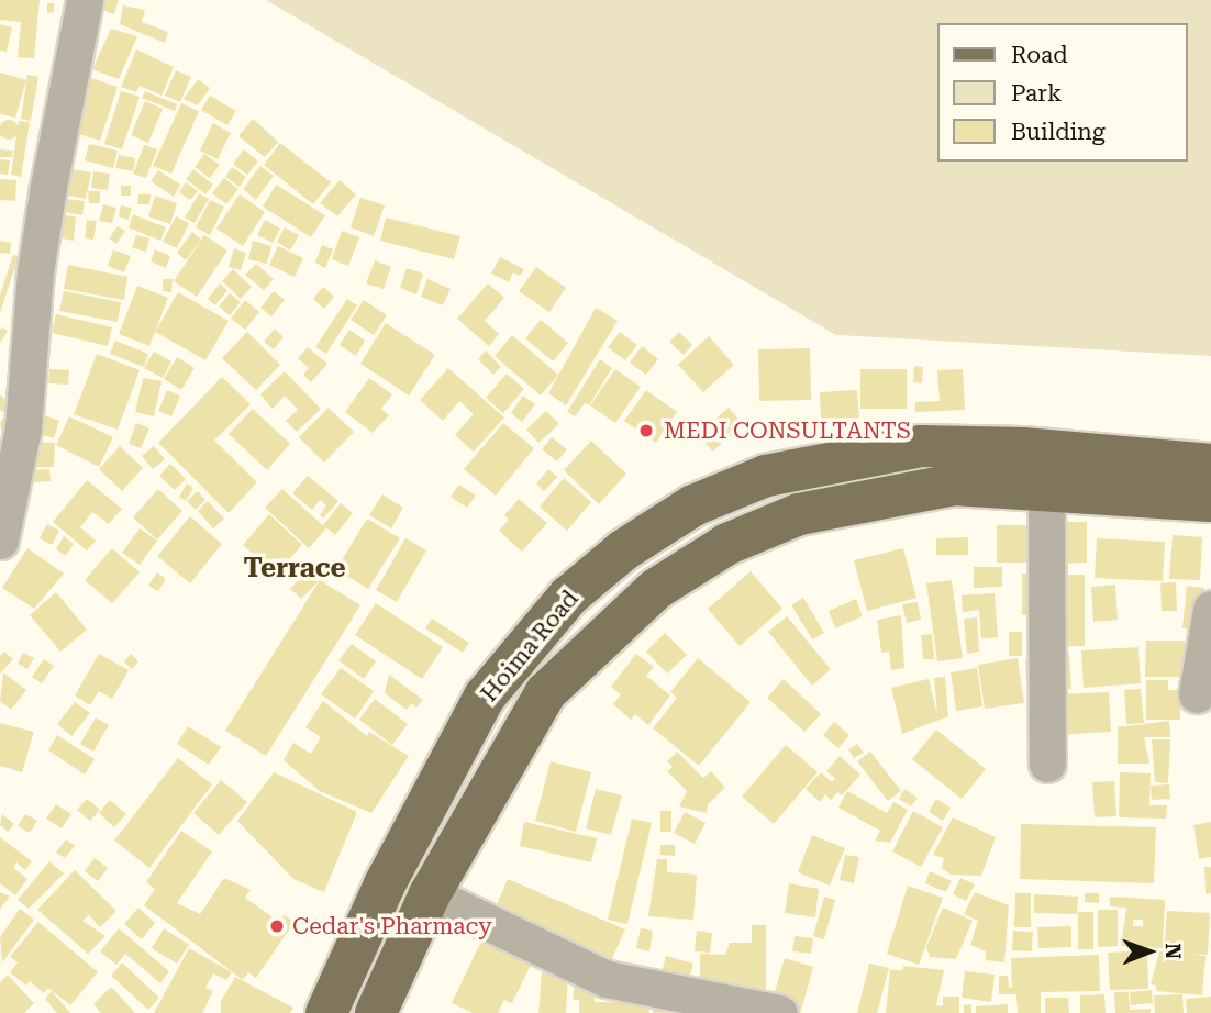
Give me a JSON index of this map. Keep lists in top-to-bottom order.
{
  "streets": {
    "main road": ["Hoima Road"]
  },
  "districts": ["Terrace"],
  "places": ["MEDI CONSULTANTS", "Cedar's Pharmacy"],
  "legend": ["Road", "Park", "Building"],
  "north": "right"
}
